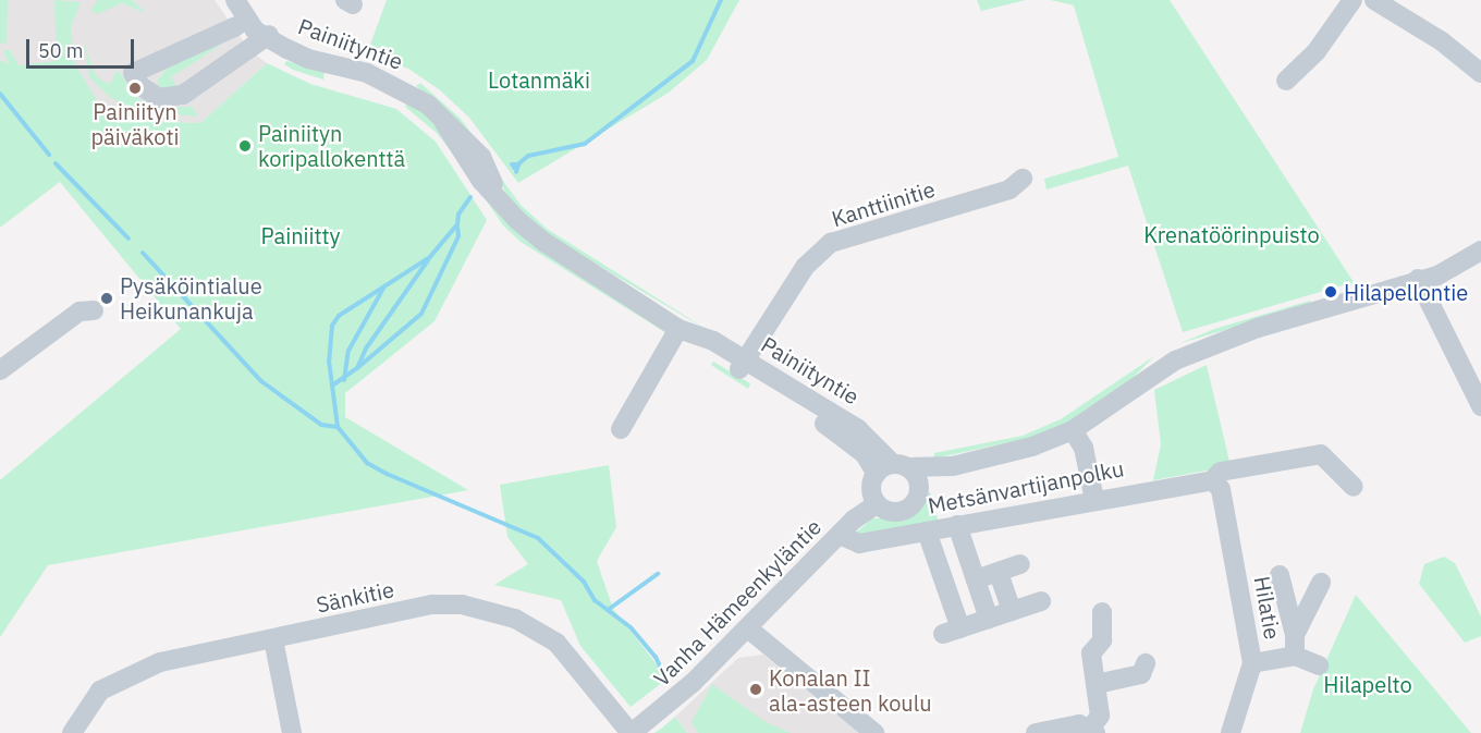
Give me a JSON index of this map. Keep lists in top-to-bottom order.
{
  "streets": {
    "street": [
      "Painiityntie",
      "Kanttiinitie",
      "Metsänvartijanpolku",
      "Sänkitie",
      "Vanha Hämeenkyläntie",
      "Hilatie"
    ]
  },
  "crossings": [
    ["Painiityntie", "Kanttiinitie"],
    ["Painiityntie", "Vanha Hämeenkyläntie"],
    ["Metsänvartijanpolku", "Vanha Hämeenkyläntie"],
    ["Metsänvartijanpolku", "Hilatie"],
    ["Sänkitie", "Vanha Hämeenkyläntie"]
  ],
  "parks": [
    "Lotanmäki",
    "Krenatöörinpuisto",
    "Painiitty",
    "Hilapelto"
  ],
  "places": [
    "Painiityn päiväkoti",
    "Painiityn koripallokenttä",
    "Hilapellontie",
    "Pysäköintialue Heikunankuja",
    "Konalan II ala-asteen koulu"
  ],
  "scale_bar": "50 m"
}
